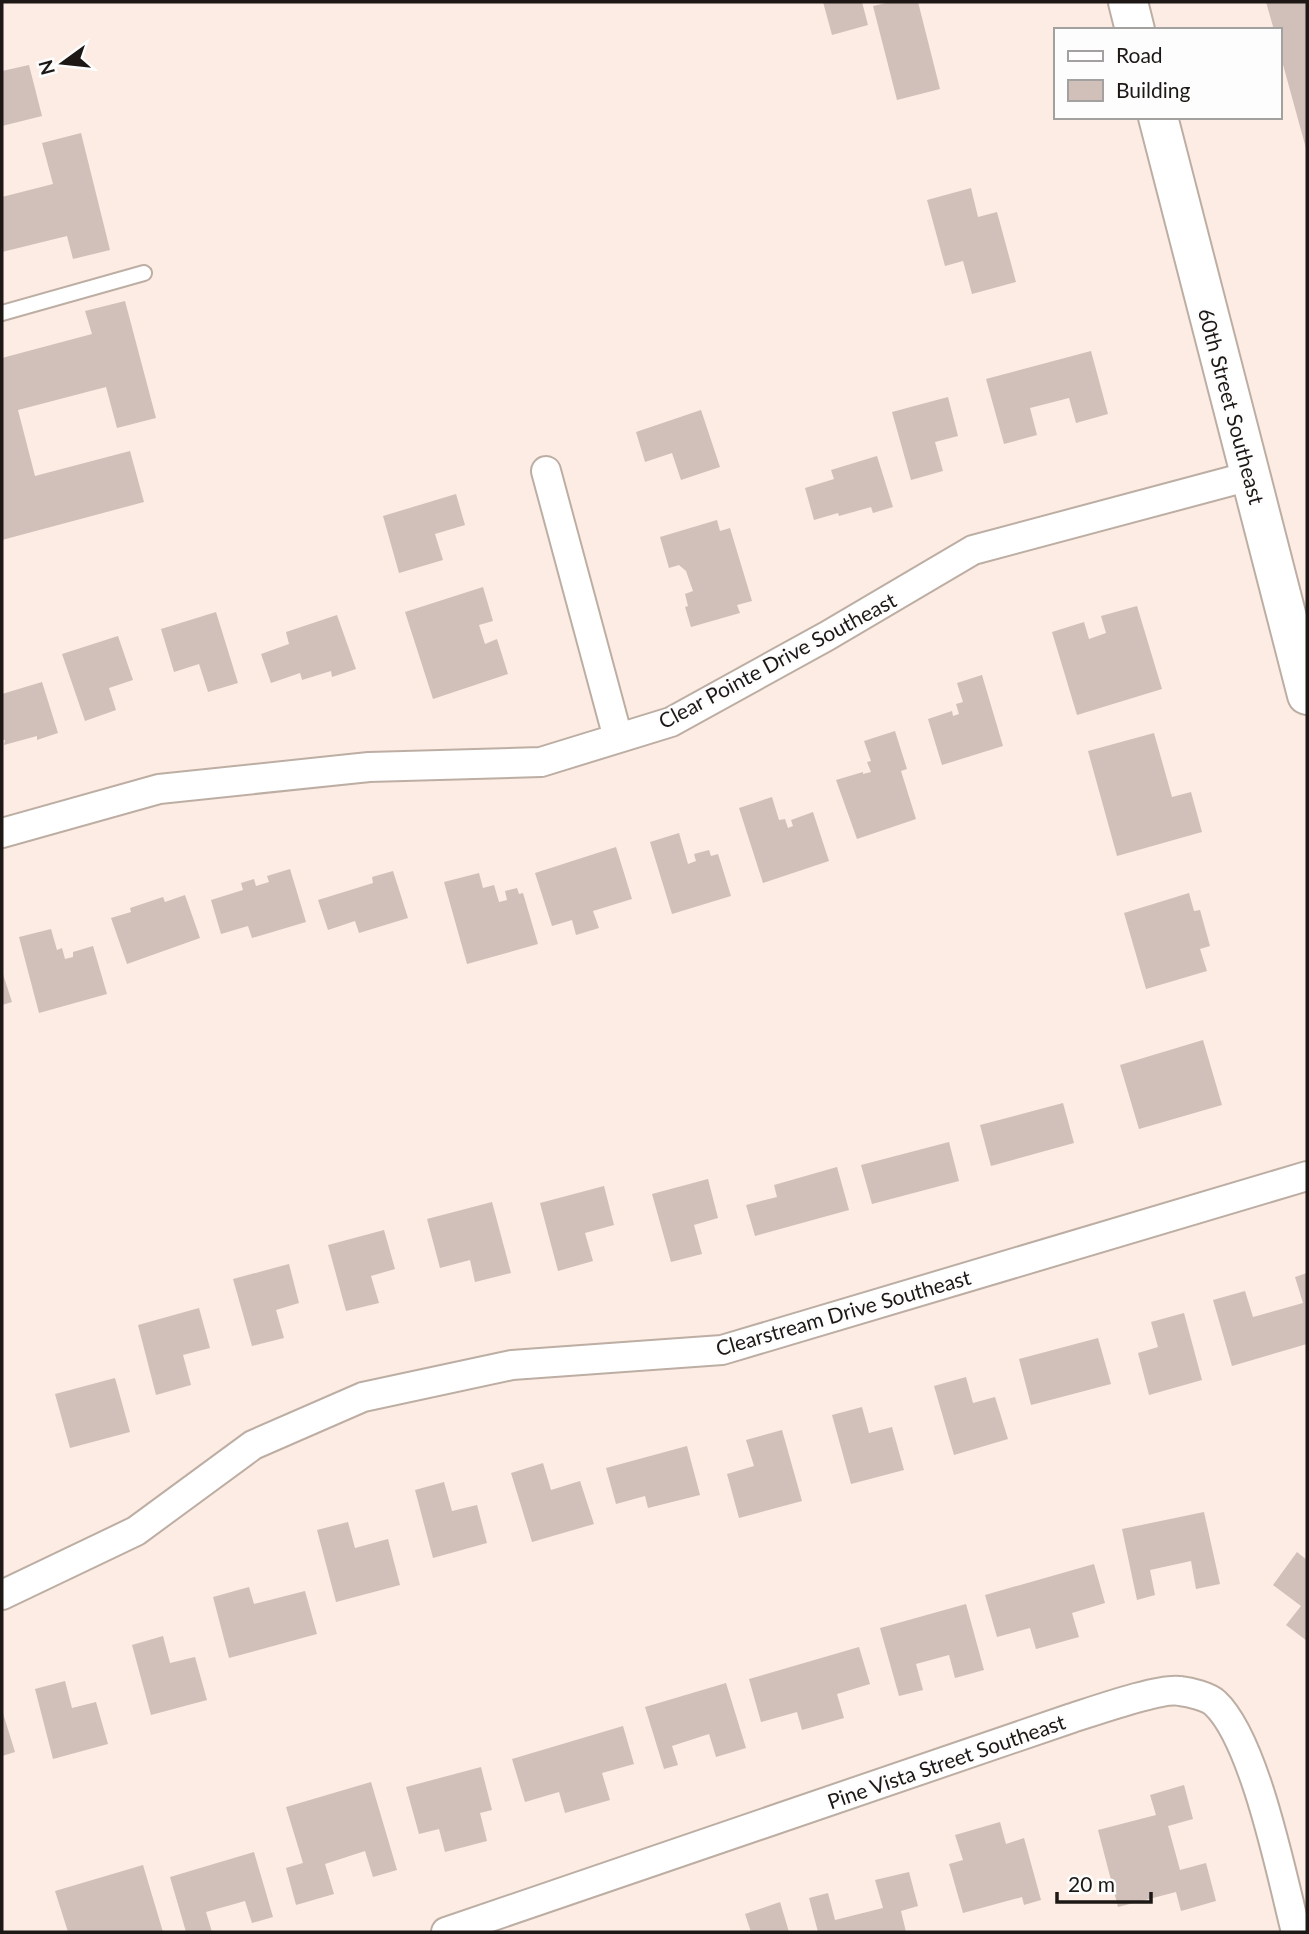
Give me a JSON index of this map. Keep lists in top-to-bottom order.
{
  "streets": {
    "main road": ["60th Street Southeast"],
    "street": ["Clear Pointe Drive Southeast", "Clearstream Drive Southeast", "Pine Vista Street Southeast"]
  },
  "crossings": [
    ["60th Street Southeast", "Clear Pointe Drive Southeast"]
  ],
  "legend": ["Road", "Building"],
  "scale_bar": "20 m",
  "north": "left"
}
